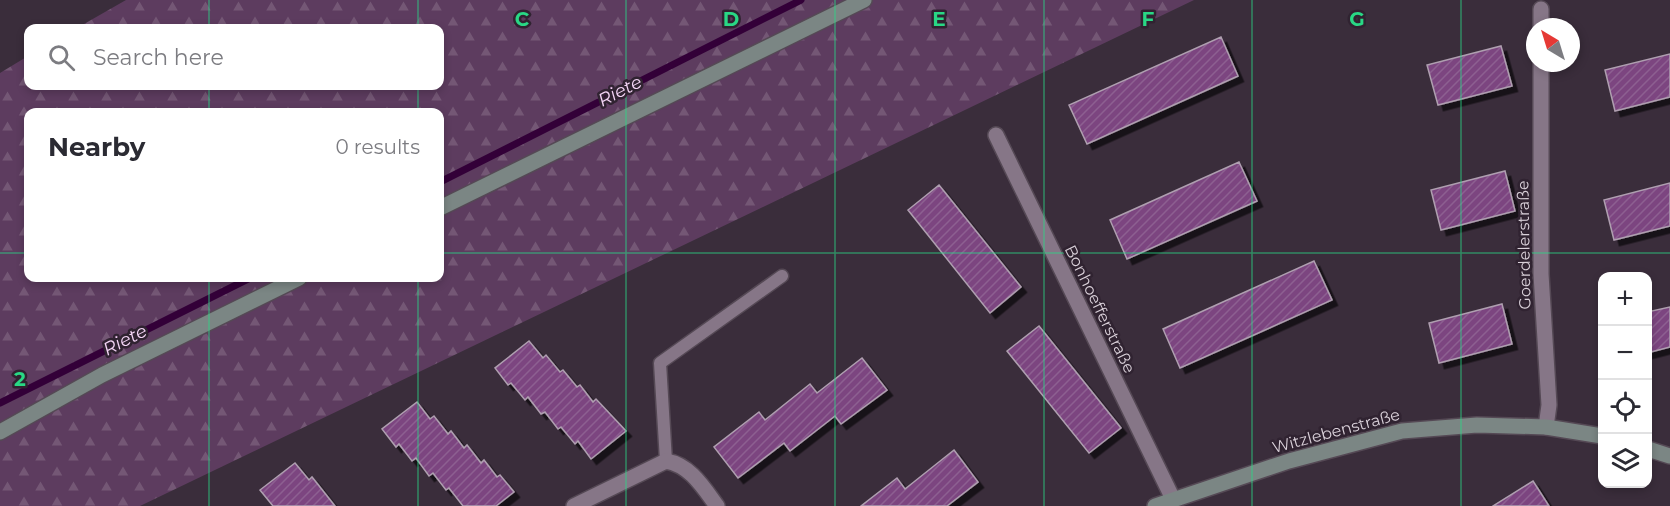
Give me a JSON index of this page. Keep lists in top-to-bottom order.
{
  "streets": {
    "main road": ["Witzlebenstraße"],
    "street": ["Goerdelerstraße", "Bonhoefferstraße"]
  },
  "crossings": [
    ["Goerdelerstraße", "Witzlebenstraße"],
    ["Bonhoefferstraße", "Witzlebenstraße"]
  ],
  "water": ["Riete"],
  "north": "top left",
  "page": {
    "search": "Search here",
    "heading": ["Nearby", "0 results"],
    "map_buttons": ["+", "−"]
  },
  "grid": {
    "columns": [
      "C",
      "D",
      "E",
      "F",
      "G"
    ],
    "rows": ["2"]
  }
}
